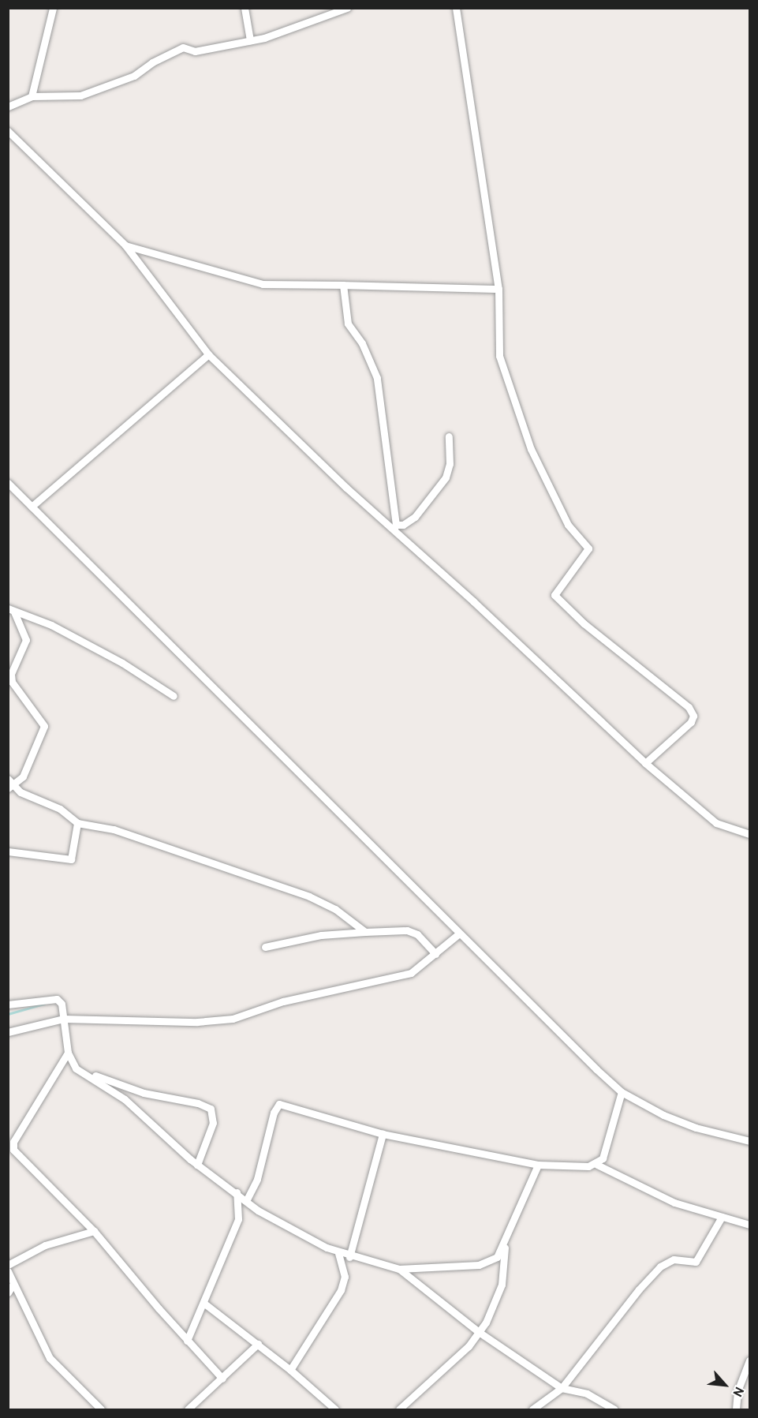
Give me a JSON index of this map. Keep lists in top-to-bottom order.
{
  "north": "bottom right"
}
